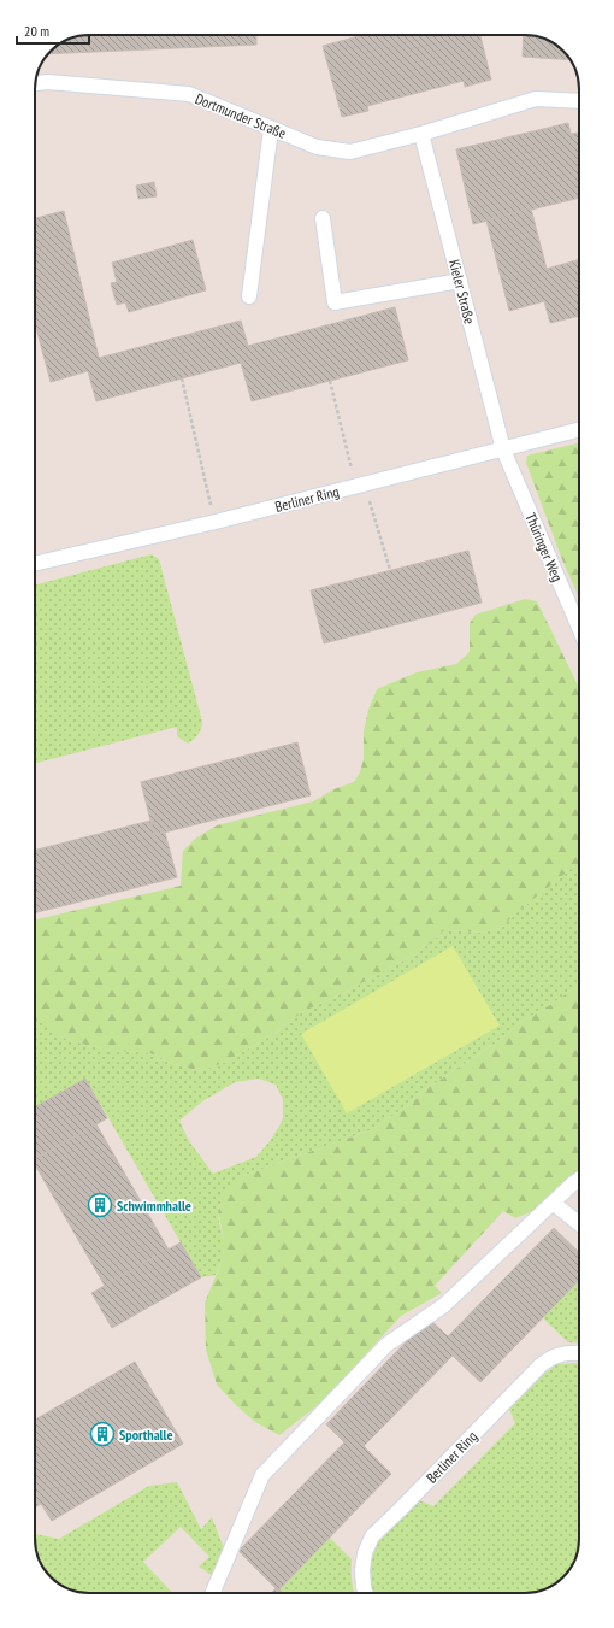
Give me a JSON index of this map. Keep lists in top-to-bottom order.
{
  "streets": {
    "lane": [
      "Dortmunder Straße",
      "Kieler Straße",
      "Berliner Ring",
      "Thüringer Weg"
    ]
  },
  "crossings": [
    ["Dortmunder Straße", "Kieler Straße"],
    ["Kieler Straße", "Berliner Ring"],
    ["Kieler Straße", "Thüringer Weg"],
    ["Berliner Ring", "Thüringer Weg"]
  ],
  "places": {
    "building": ["Schwimmhalle", "Sporthalle"]
  },
  "scale_bar": "20 m"
}
